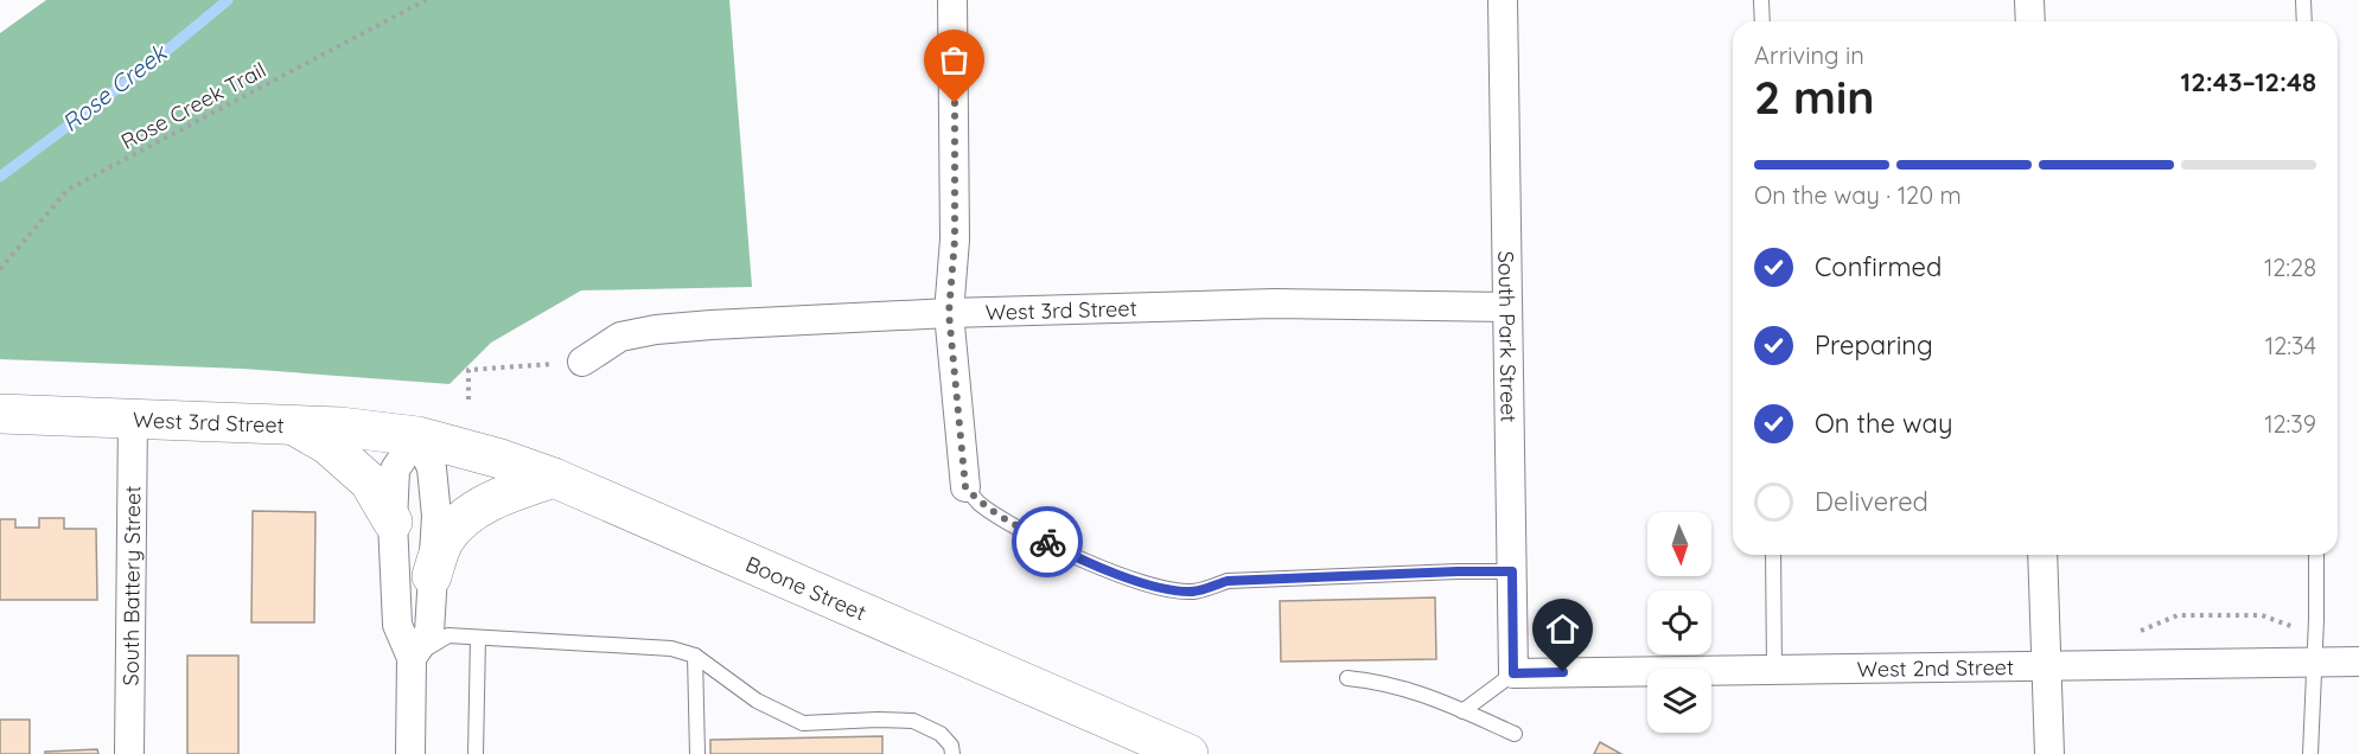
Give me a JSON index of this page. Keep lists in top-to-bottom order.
{
  "streets": {
    "main road": ["West 3rd Street", "Boone Street"],
    "street": ["South Park Street", "South Battery Street", "West 2nd Street"],
    "path": ["Rose Creek Trail"]
  },
  "crossings": [
    ["West 3rd Street", "South Park Street"],
    ["West 3rd Street", "South Battery Street"],
    ["West 3rd Street", "Boone Street"],
    ["South Park Street", "West 2nd Street"]
  ],
  "water": ["Rose Creek"],
  "north": "bottom",
  "page": {
    "heading": ["2 min", "Arriving in", "12:43–12:48"],
    "bar": "On the way · 120 m",
    "list": [
      ["Confirmed", "12:28"],
      ["Preparing", "12:34"],
      ["On the way", "12:39"],
      "Delivered"
    ]
  }
}
